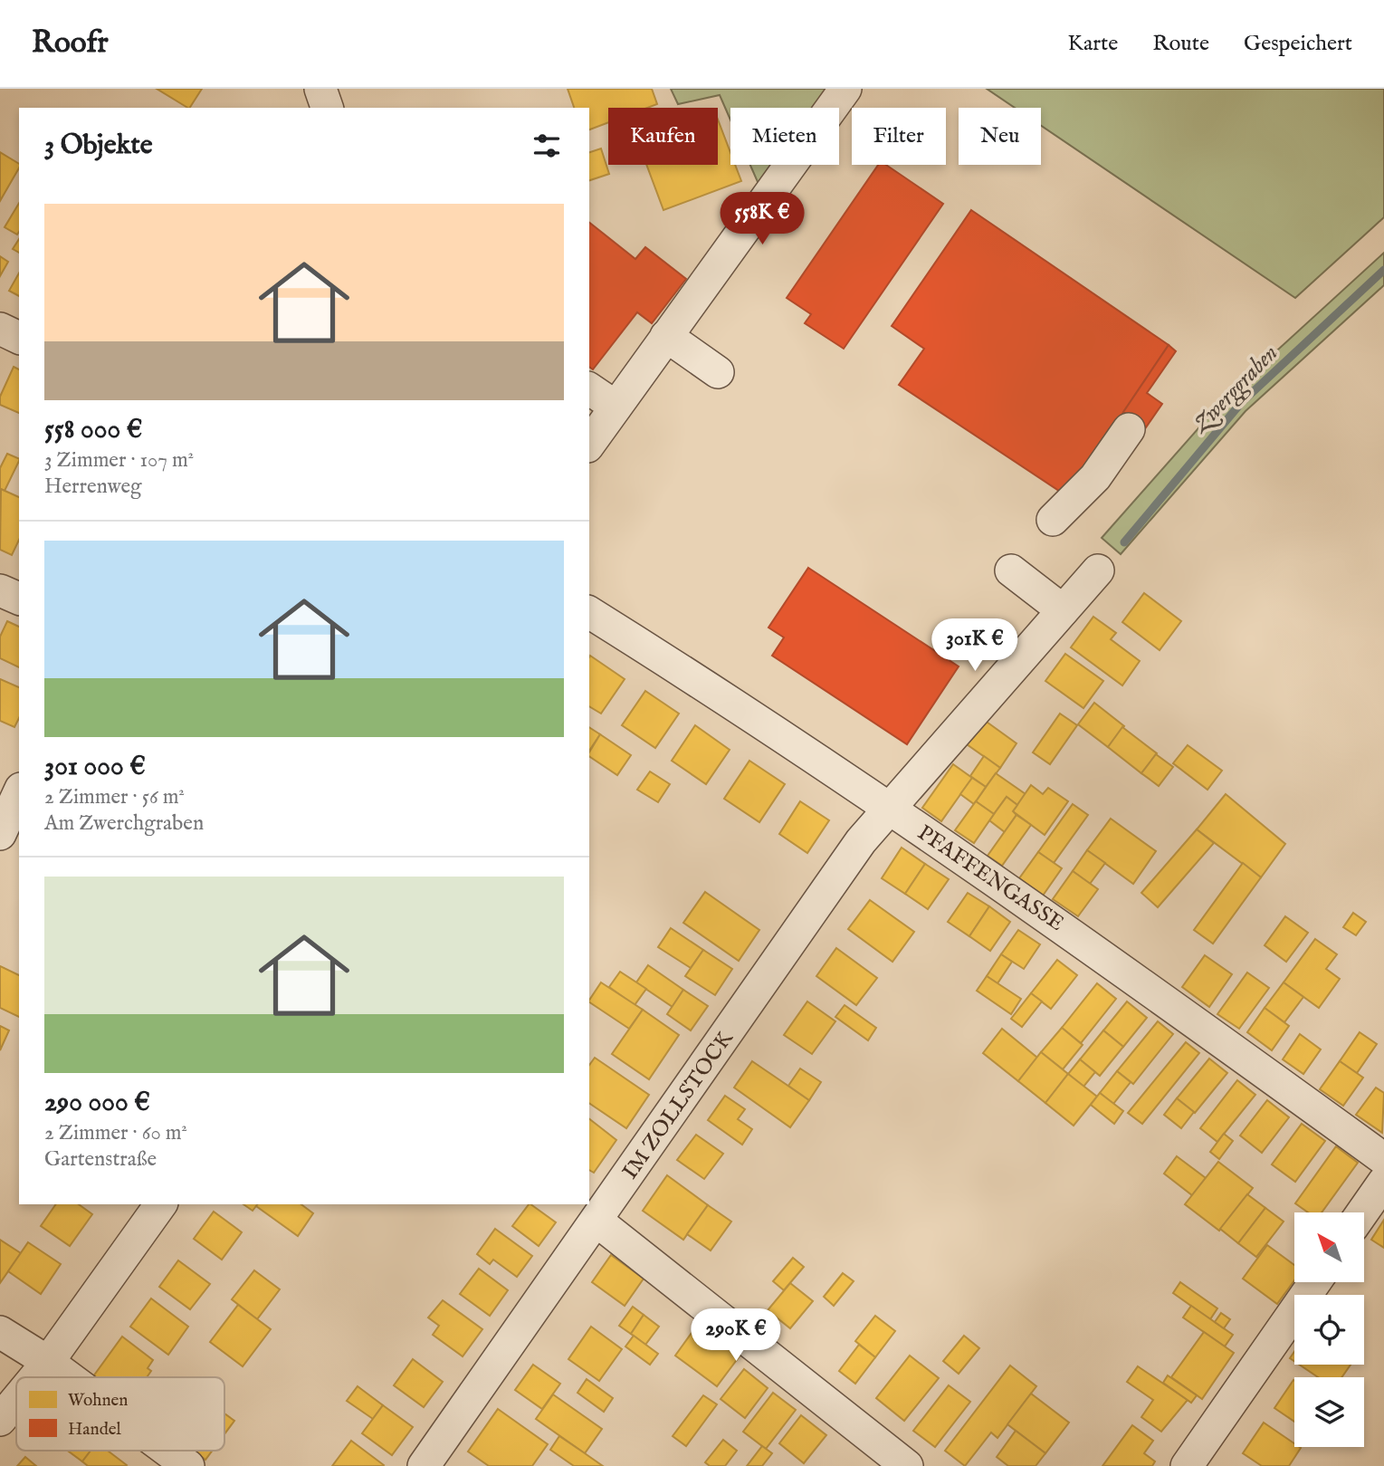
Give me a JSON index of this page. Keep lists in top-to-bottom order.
{
  "streets": {
    "street": ["PFAFFENGASSE", "IM ZOLLSTOCK"]
  },
  "crossings": [
    ["PFAFFENGASSE", "IM ZOLLSTOCK"]
  ],
  "water": ["Zwerggraben"],
  "legend": ["Wohnen", "Handel"],
  "north": "top left",
  "page": {
    "header": "Roofr",
    "nav": ["Karte", "Route", "Gespeichert"],
    "chip": [
      "Kaufen",
      "Mieten",
      "Filter",
      "Neu"
    ],
    "heading": "3 Objekte",
    "list": [
      {
        "name": "558 000 €",
        "note": "3 Zimmer · 107 m² · Herrenweg"
      },
      {
        "name": "301 000 €",
        "note": "2 Zimmer · 56 m² · Am Zwerchgraben"
      },
      {
        "name": "290 000 €",
        "note": "2 Zimmer · 60 m² · Gartenstraße"
      }
    ],
    "price": ["558K €", "301K €", "290K €"]
  }
}
